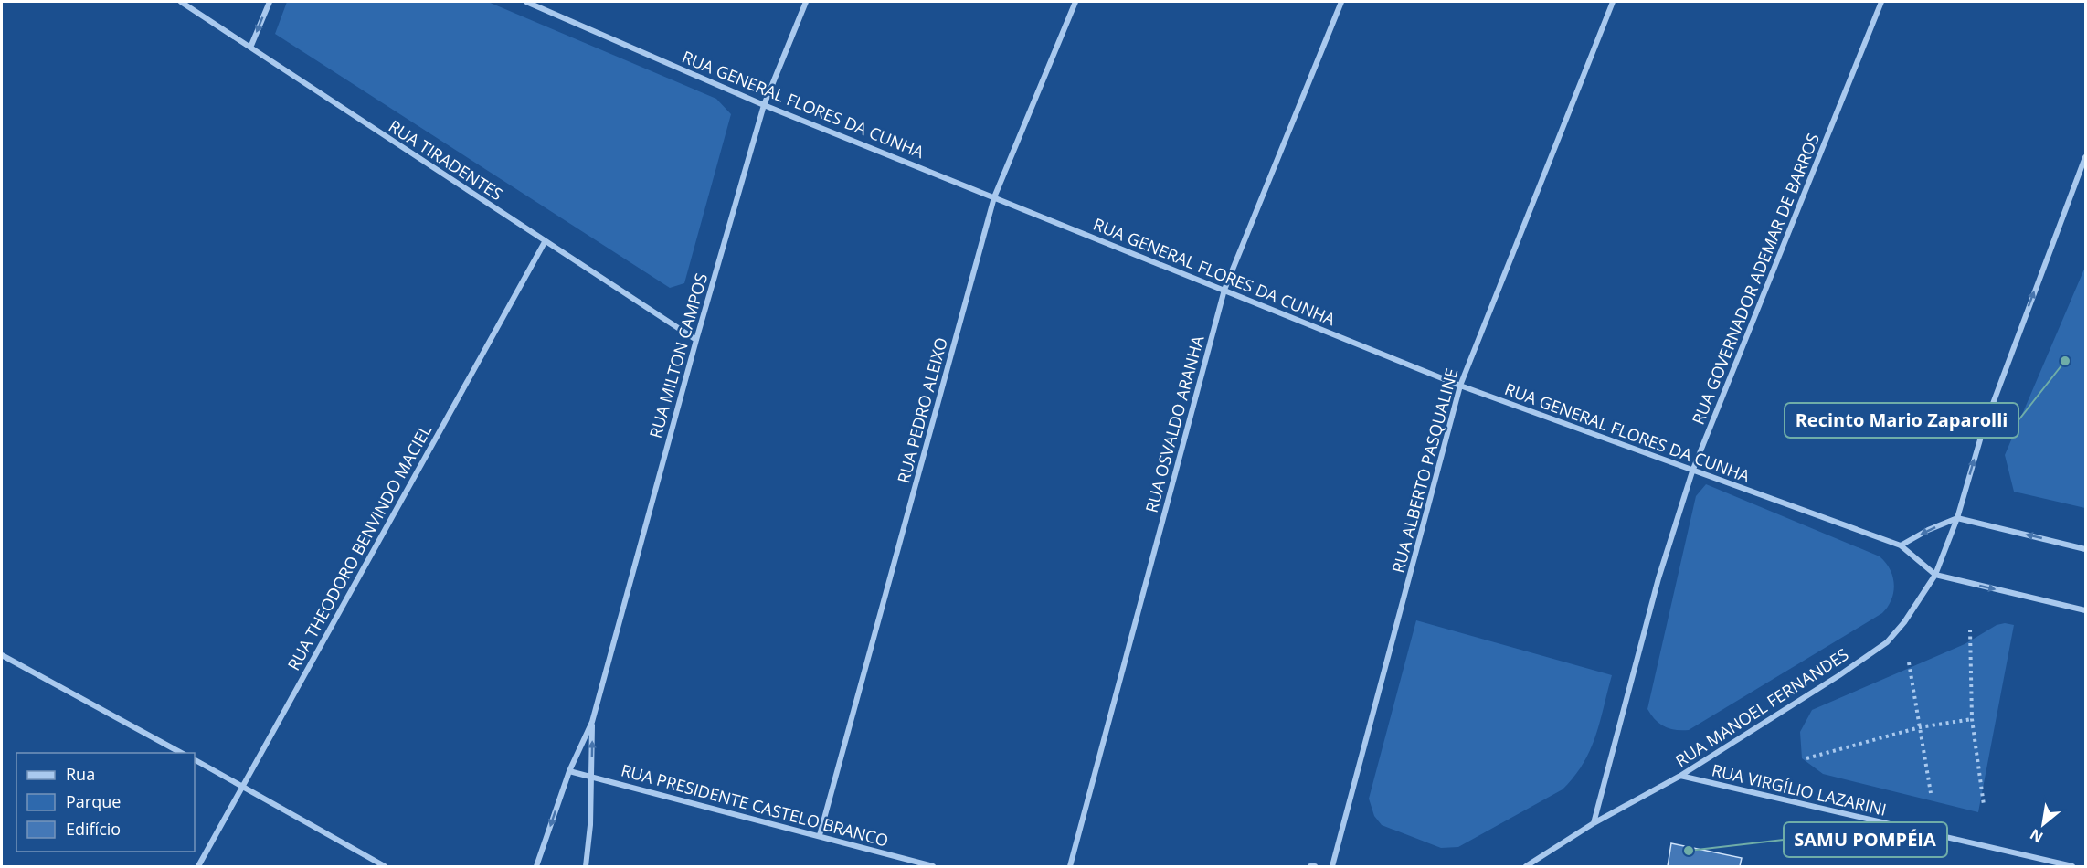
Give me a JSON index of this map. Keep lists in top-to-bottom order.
{
  "streets": {
    "street": [
      "RUA GENERAL FLORES DA CUNHA",
      "RUA TIRADENTES",
      "RUA GOVERNADOR ADEMAR DE BARROS",
      "RUA MILTON CAMPOS",
      "RUA PEDRO ALEIXO",
      "RUA OSVALDO ARANHA",
      "RUA ALBERTO PASQUALINE",
      "RUA THEODORO BENVINDO MACIEL",
      "RUA MANOEL FERNANDES",
      "RUA VIRGÍLIO LAZARINI",
      "RUA PRESIDENTE CASTELO BRANCO"
    ]
  },
  "crossings": [
    ["RUA GENERAL FLORES DA CUNHA", "RUA GOVERNADOR ADEMAR DE BARROS"],
    ["RUA GENERAL FLORES DA CUNHA", "RUA MILTON CAMPOS"],
    ["RUA GENERAL FLORES DA CUNHA", "RUA PEDRO ALEIXO"],
    ["RUA GENERAL FLORES DA CUNHA", "RUA OSVALDO ARANHA"],
    ["RUA GENERAL FLORES DA CUNHA", "RUA ALBERTO PASQUALINE"],
    ["RUA GENERAL FLORES DA CUNHA", "RUA MANOEL FERNANDES"],
    ["RUA TIRADENTES", "RUA MILTON CAMPOS"],
    ["RUA TIRADENTES", "RUA THEODORO BENVINDO MACIEL"],
    ["RUA GOVERNADOR ADEMAR DE BARROS", "RUA MANOEL FERNANDES"],
    ["RUA MILTON CAMPOS", "RUA PRESIDENTE CASTELO BRANCO"],
    ["RUA PEDRO ALEIXO", "RUA PRESIDENTE CASTELO BRANCO"],
    ["RUA MANOEL FERNANDES", "RUA VIRGÍLIO LAZARINI"]
  ],
  "one_way": ["RUA MANOEL FERNANDES"],
  "places": ["Recinto Mario Zaparolli", "SAMU POMPÉIA"],
  "legend": ["Rua", "Parque", "Edifício"],
  "north": "bottom left"
}
